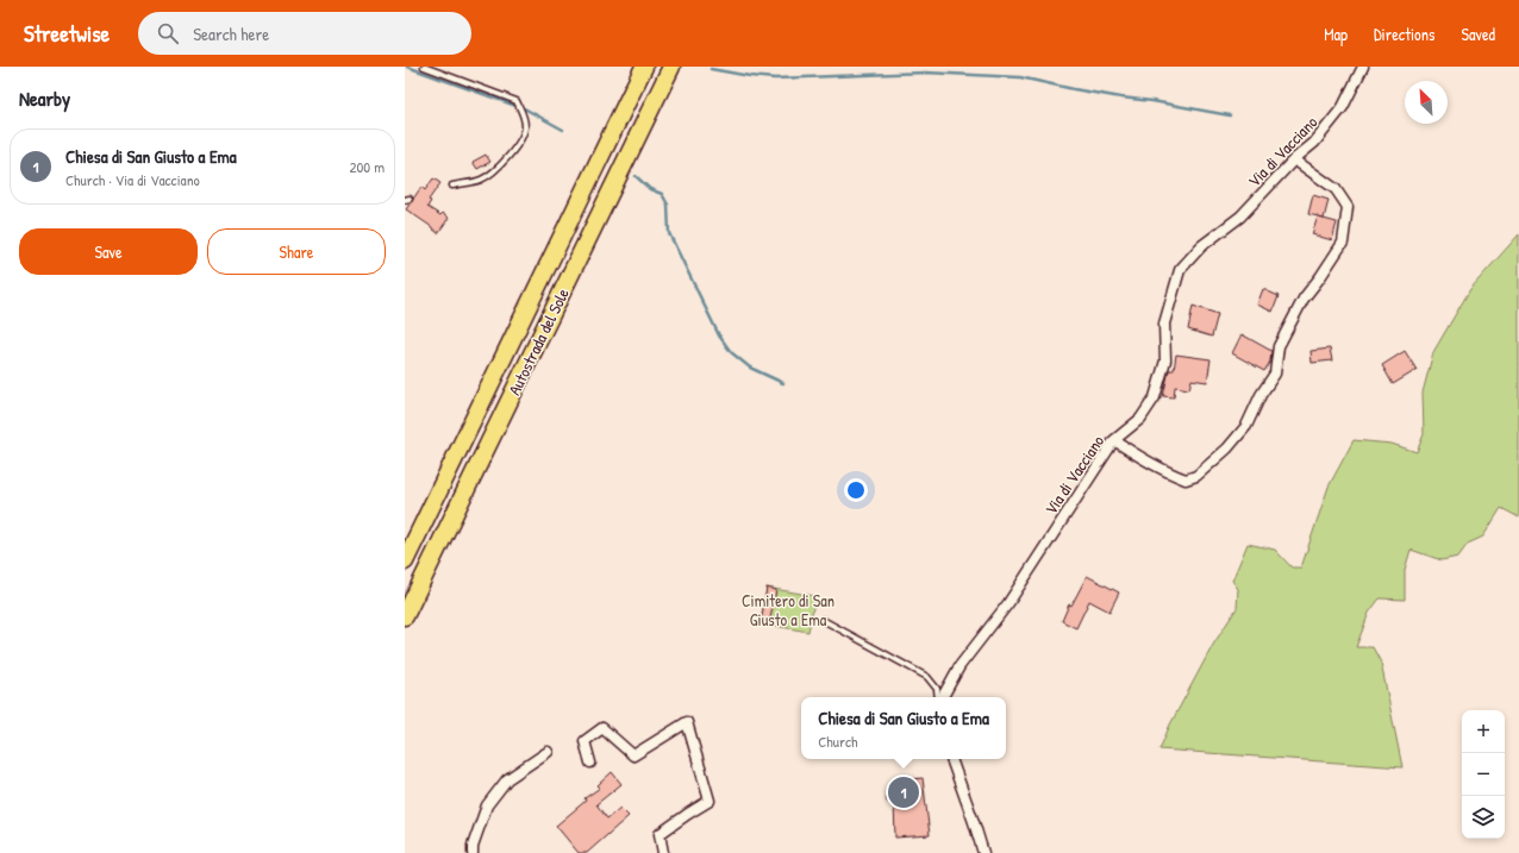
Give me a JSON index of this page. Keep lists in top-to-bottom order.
{
  "streets": {
    "highway": ["Autostrada del Sole"],
    "street": ["Via di Vacciano"]
  },
  "parks": ["Cimitero di San Giusto a Ema"],
  "north": "top left",
  "page": {
    "header": "Streetwise",
    "search": "Search here",
    "nav": ["Map", "Directions", "Saved"],
    "heading": "Nearby",
    "list": [
      {
        "mark": "1",
        "name": "Chiesa di San Giusto a Ema",
        "note": "Church · Via di Vacciano",
        "value": "200 m"
      }
    ],
    "buttons": ["Save", "Share"],
    "popup": ["Chiesa di San Giusto a Ema", "Church"],
    "map_buttons": ["+", "−"],
    "pins": "1"
  }
}
